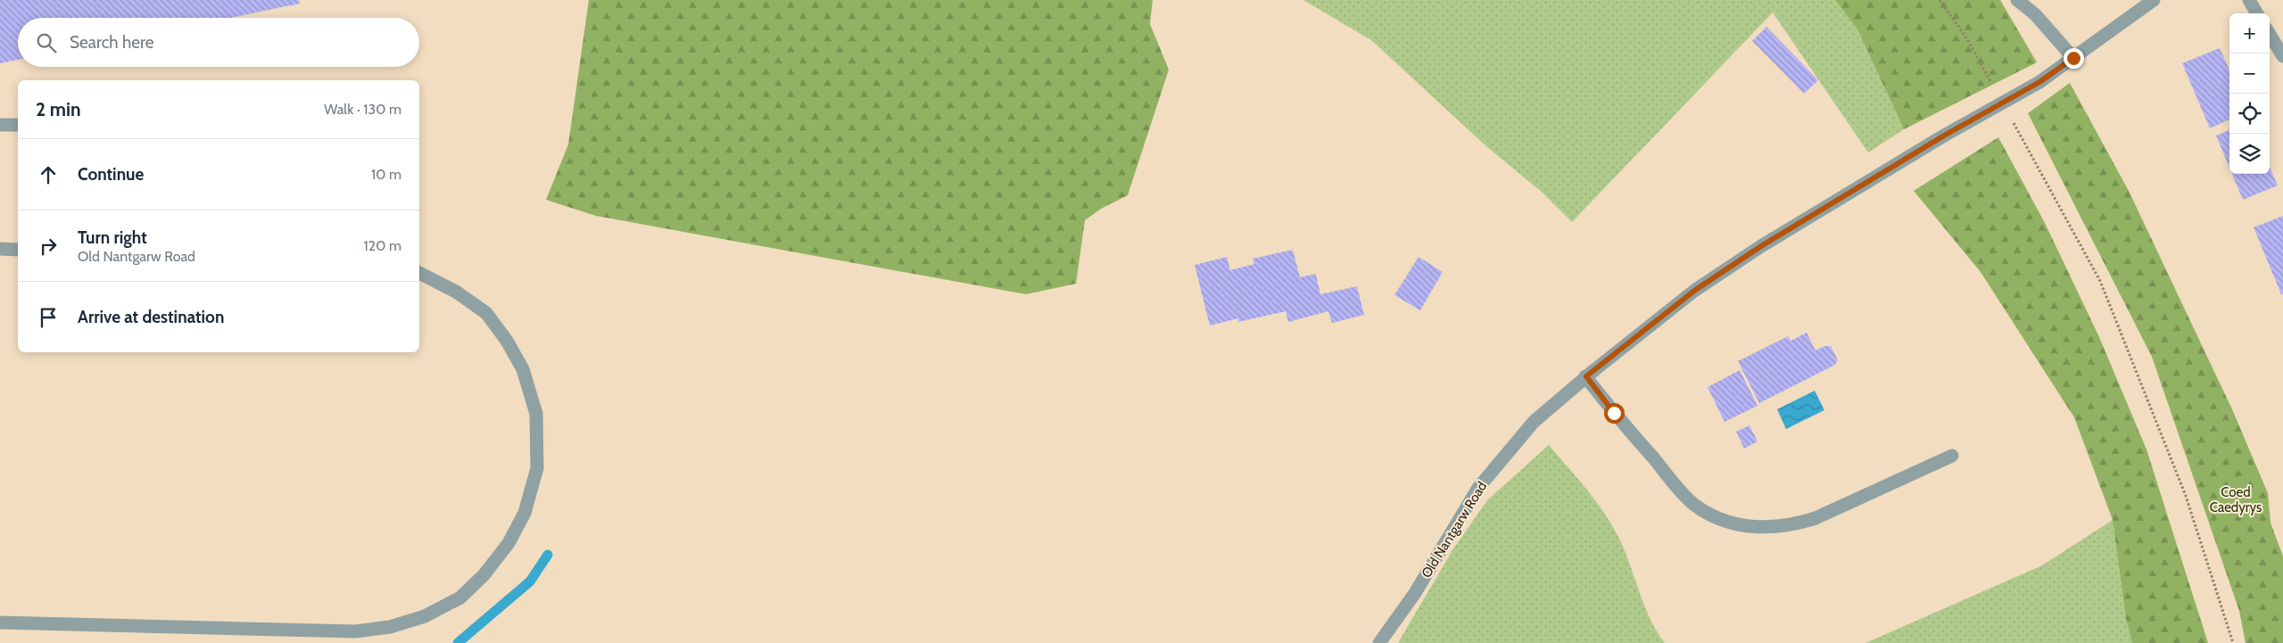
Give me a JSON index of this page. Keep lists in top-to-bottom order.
{
  "streets": {
    "street": ["Old Nantgarw Road"]
  },
  "parks": ["Coed Caedyrys"],
  "page": {
    "map_buttons": ["+", "−"],
    "search": "Search here",
    "heading": ["2 min", "Walk · 130 m"],
    "list": [
      ["Continue", "10 m"],
      ["Turn right", "Old Nantgarw Road", "120 m"],
      "Arrive at destination"
    ]
  }
}
